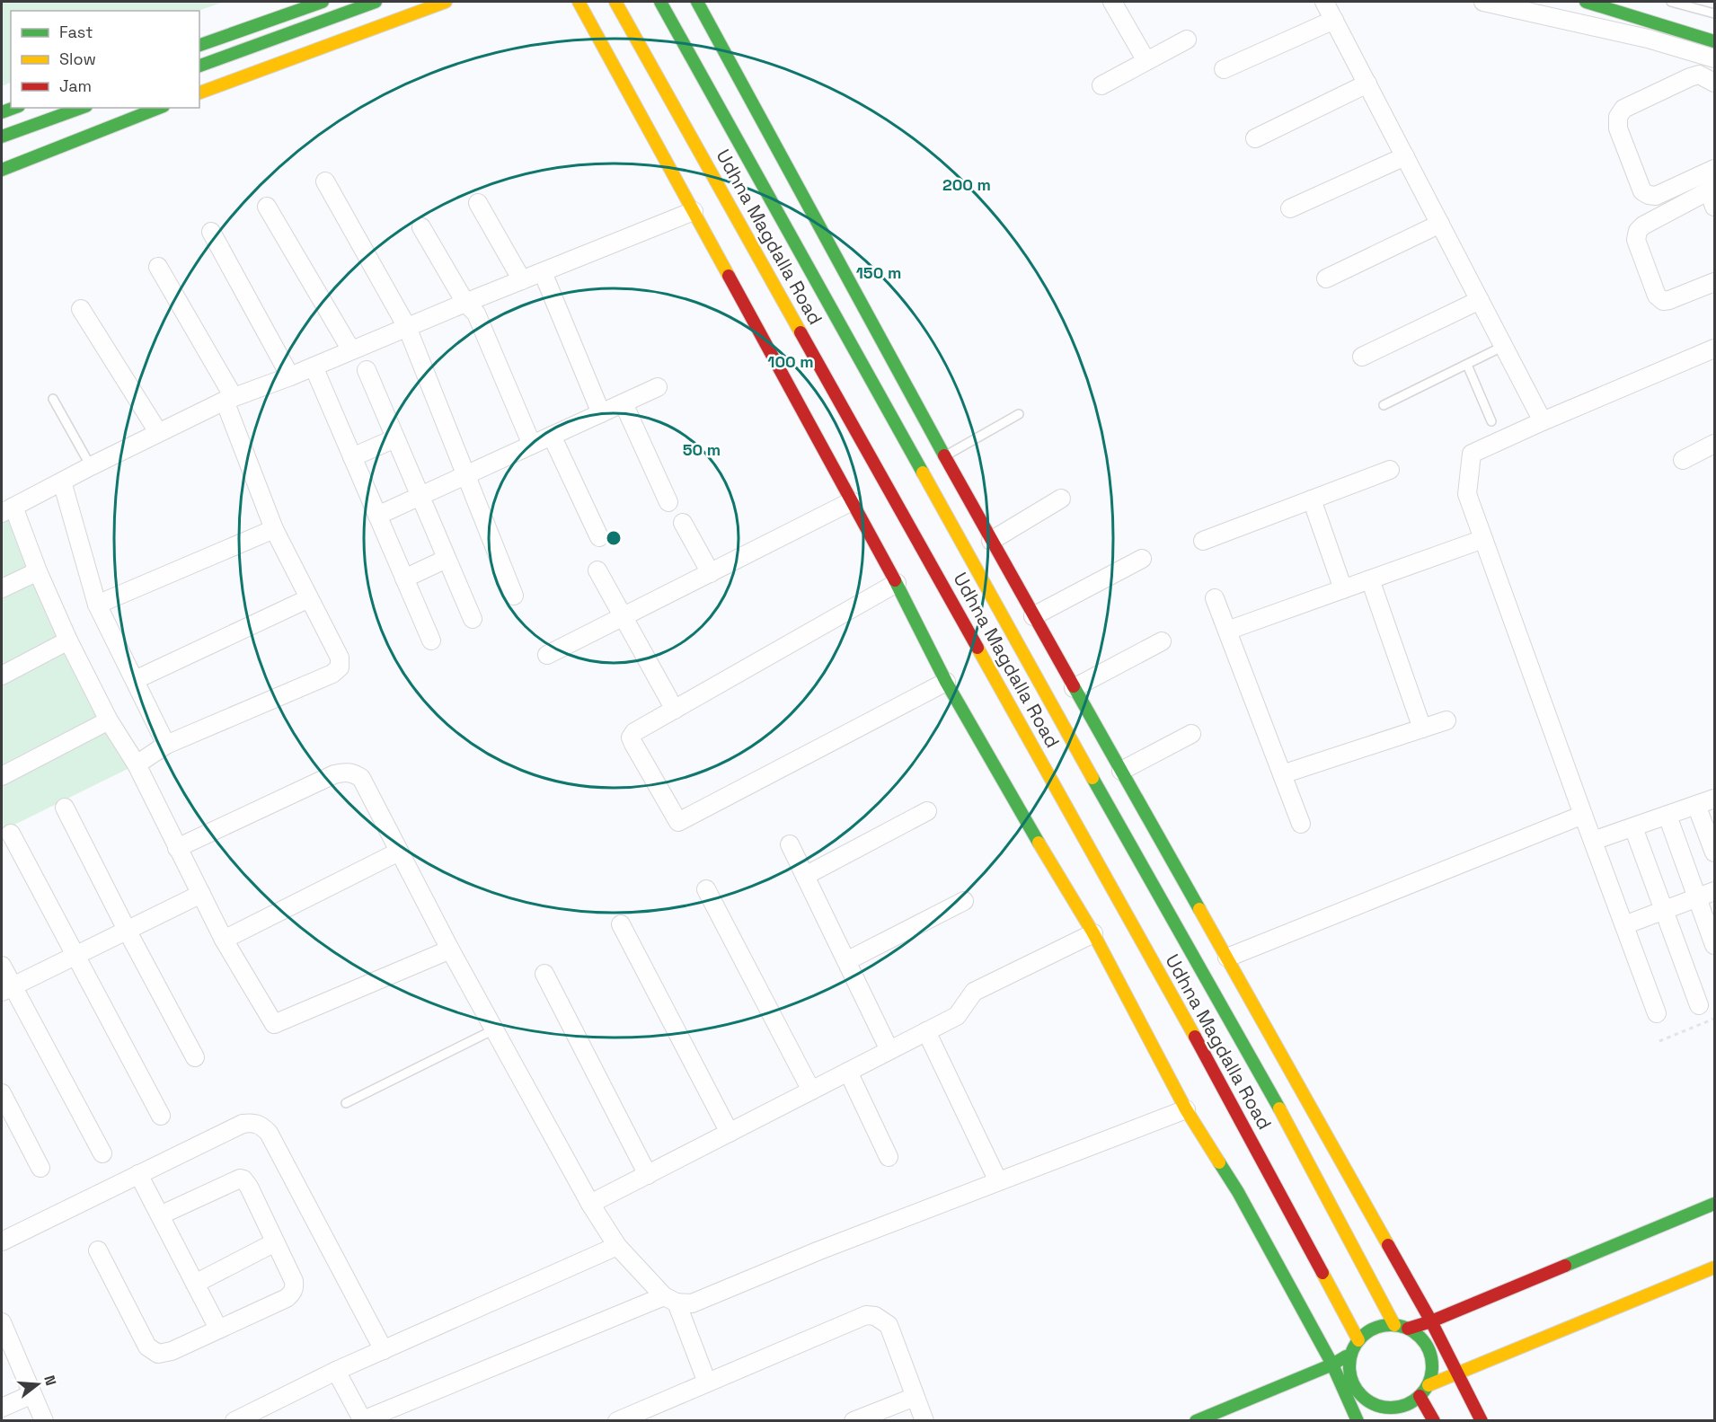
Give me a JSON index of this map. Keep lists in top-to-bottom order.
{
  "streets": {
    "main road": ["Udhna Magdalla Road"]
  },
  "legend": ["Fast", "Slow", "Jam"],
  "north": "right",
  "rings": [
    "200 m",
    "150 m",
    "100 m",
    "50 m"
  ]
}
